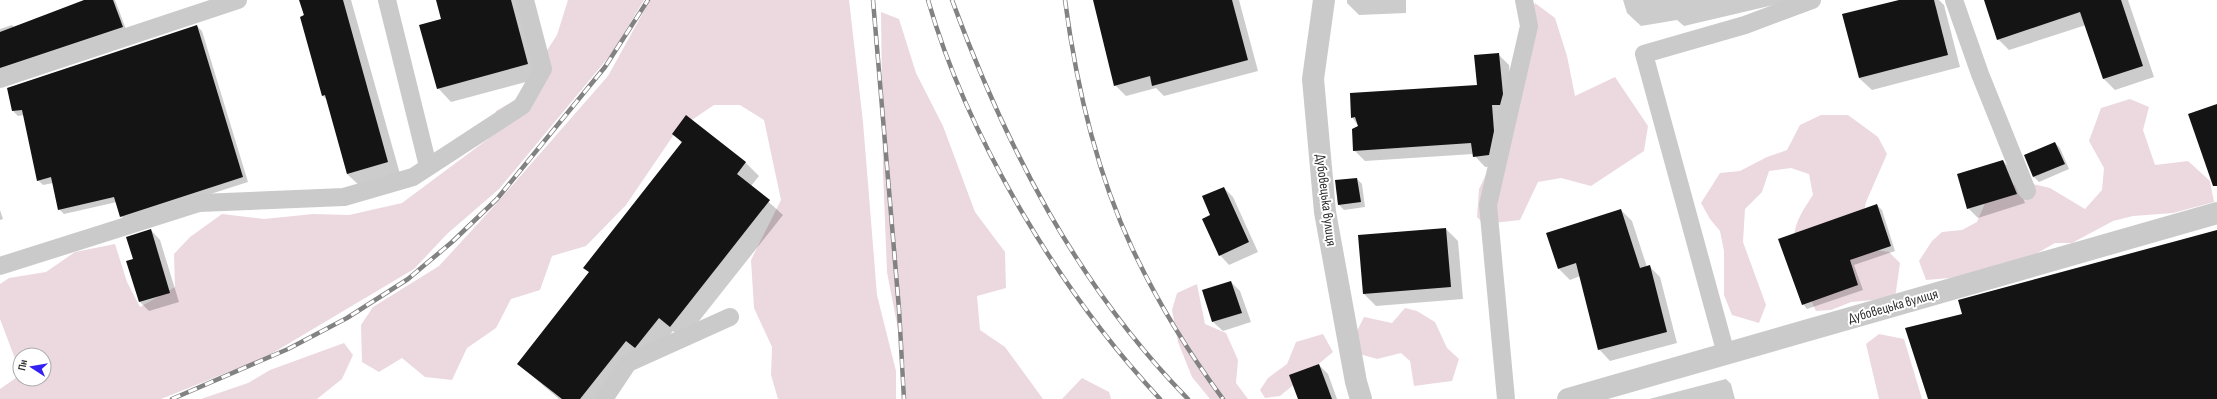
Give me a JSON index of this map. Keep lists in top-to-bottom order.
{
  "streets": {
    "street": ["Дубовецька вулиця"]
  },
  "north": "left"
}
